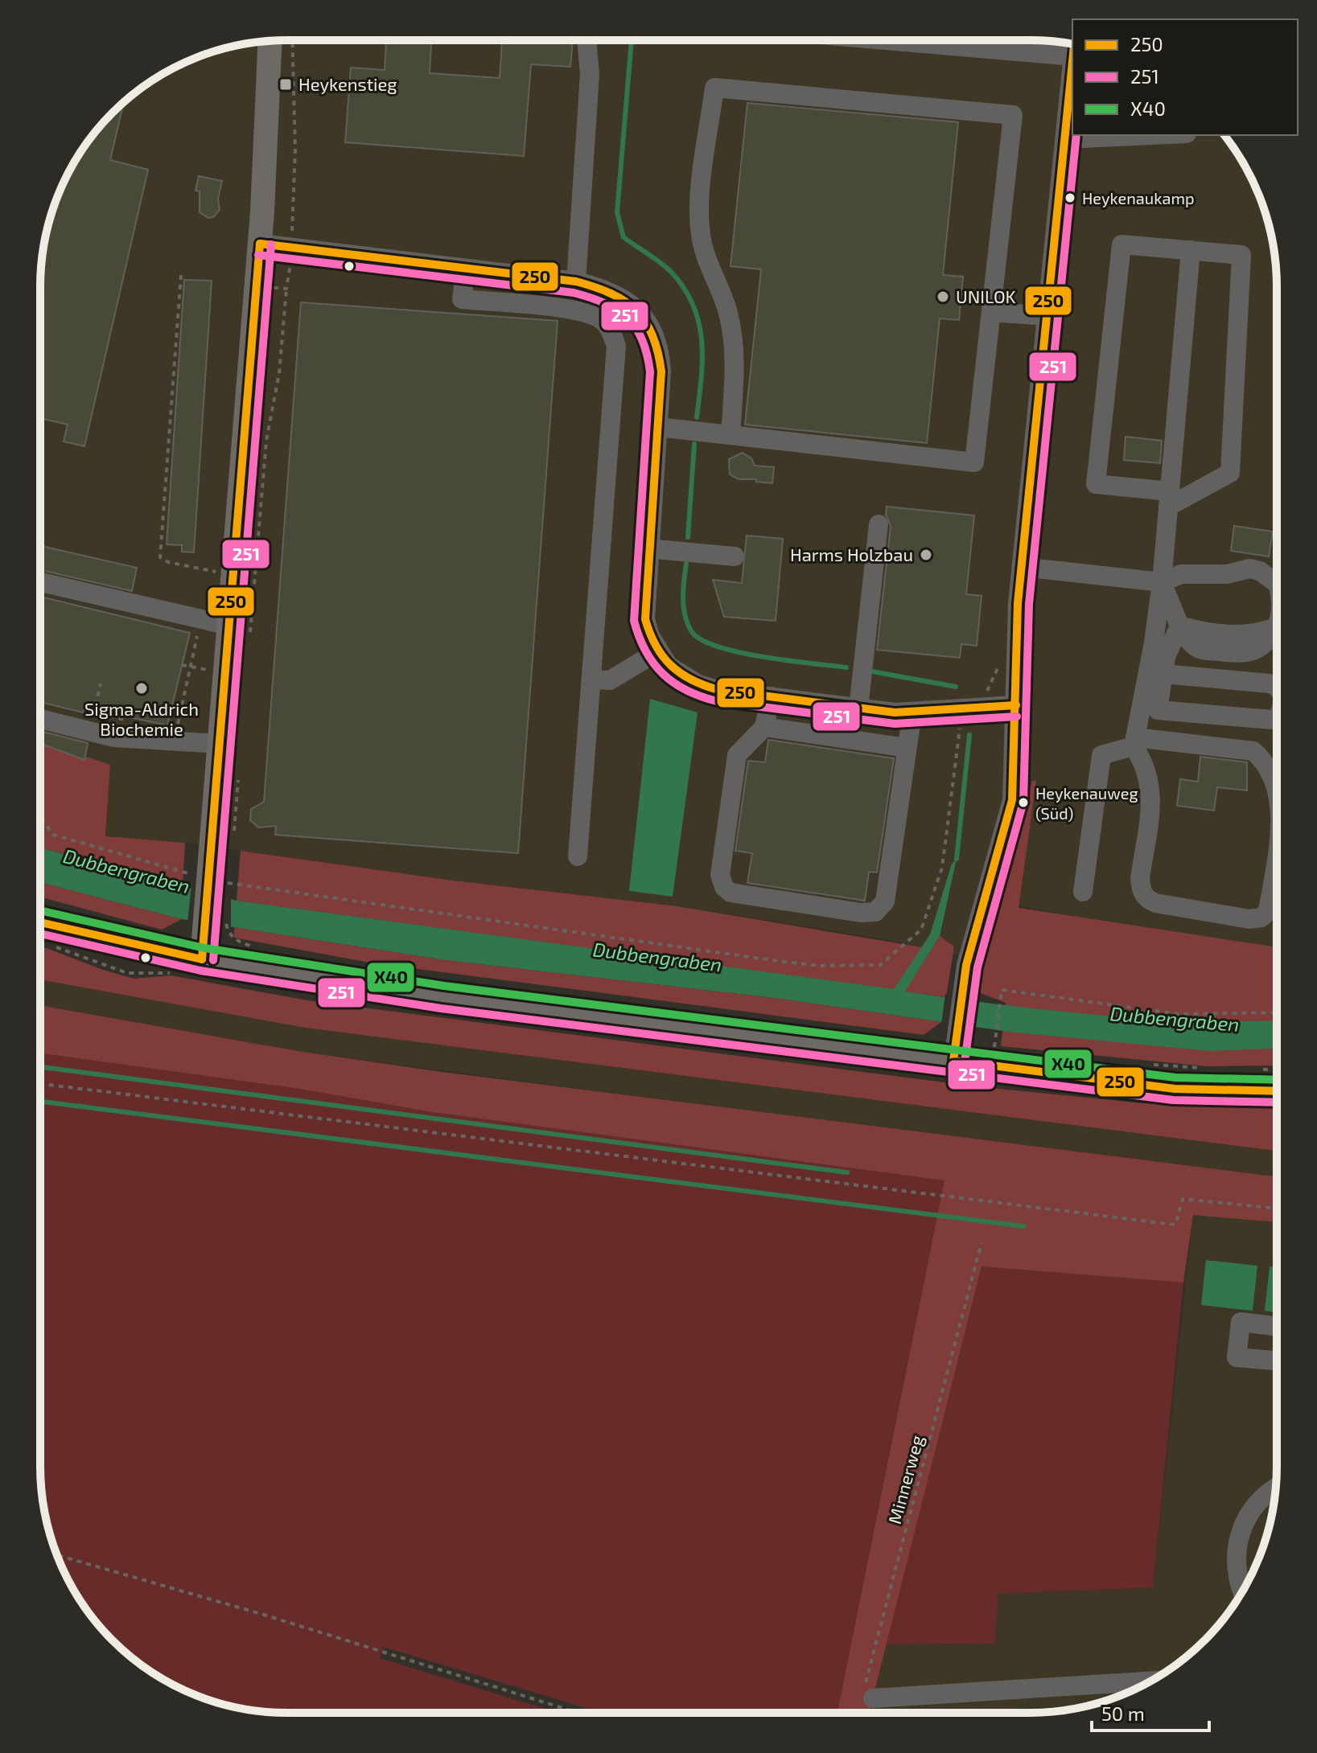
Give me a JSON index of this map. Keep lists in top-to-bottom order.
{
  "streets": {
    "path": ["Minnerweg"]
  },
  "water": ["Dubbengraben"],
  "places": {
    "transit": ["Heykenstieg"],
    "other": [
      "Heykenaukamp",
      "UNILOK",
      "Harms Holzbau",
      "Sigma-Aldrich Biochemie",
      "Heykenauweg (Süd)"
    ]
  },
  "lines": ["transit line 250", "transit line 251", "transit line X40"],
  "legend": ["250", "251", "X40"],
  "scale_bar": "50 m"
}
